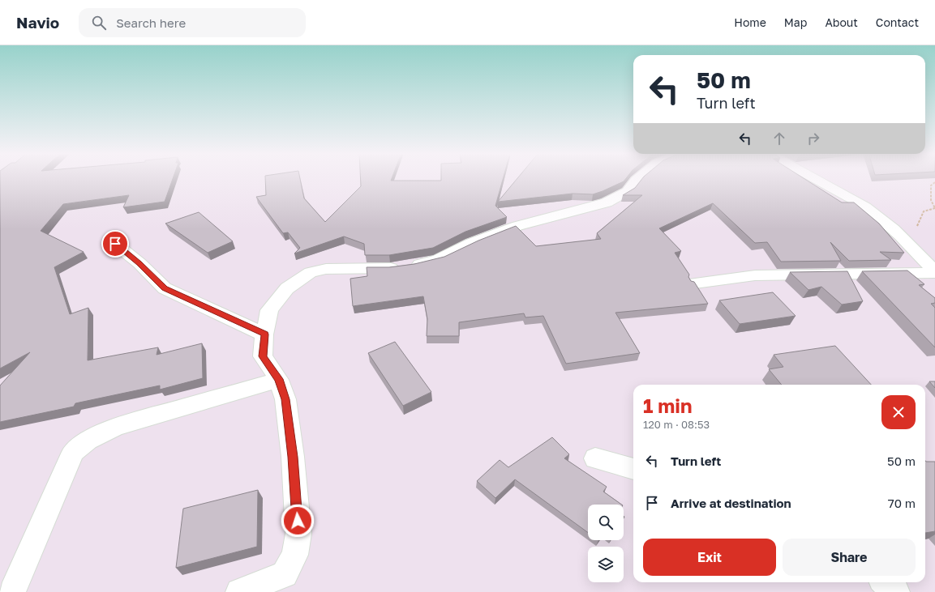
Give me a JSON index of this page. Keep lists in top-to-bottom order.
{
  "page": {
    "header": "Navio",
    "search": "Search here",
    "nav": [
      "Home",
      "Map",
      "About",
      "Contact"
    ],
    "turn": ["50 m", "Turn left"],
    "heading": ["1 min", "120 m · 08:53"],
    "list": [
      {
        "name": "Turn left",
        "value": "50 m"
      },
      {
        "name": "Arrive at destination",
        "value": "70 m"
      }
    ],
    "buttons": ["Exit", "Share"]
  }
}
